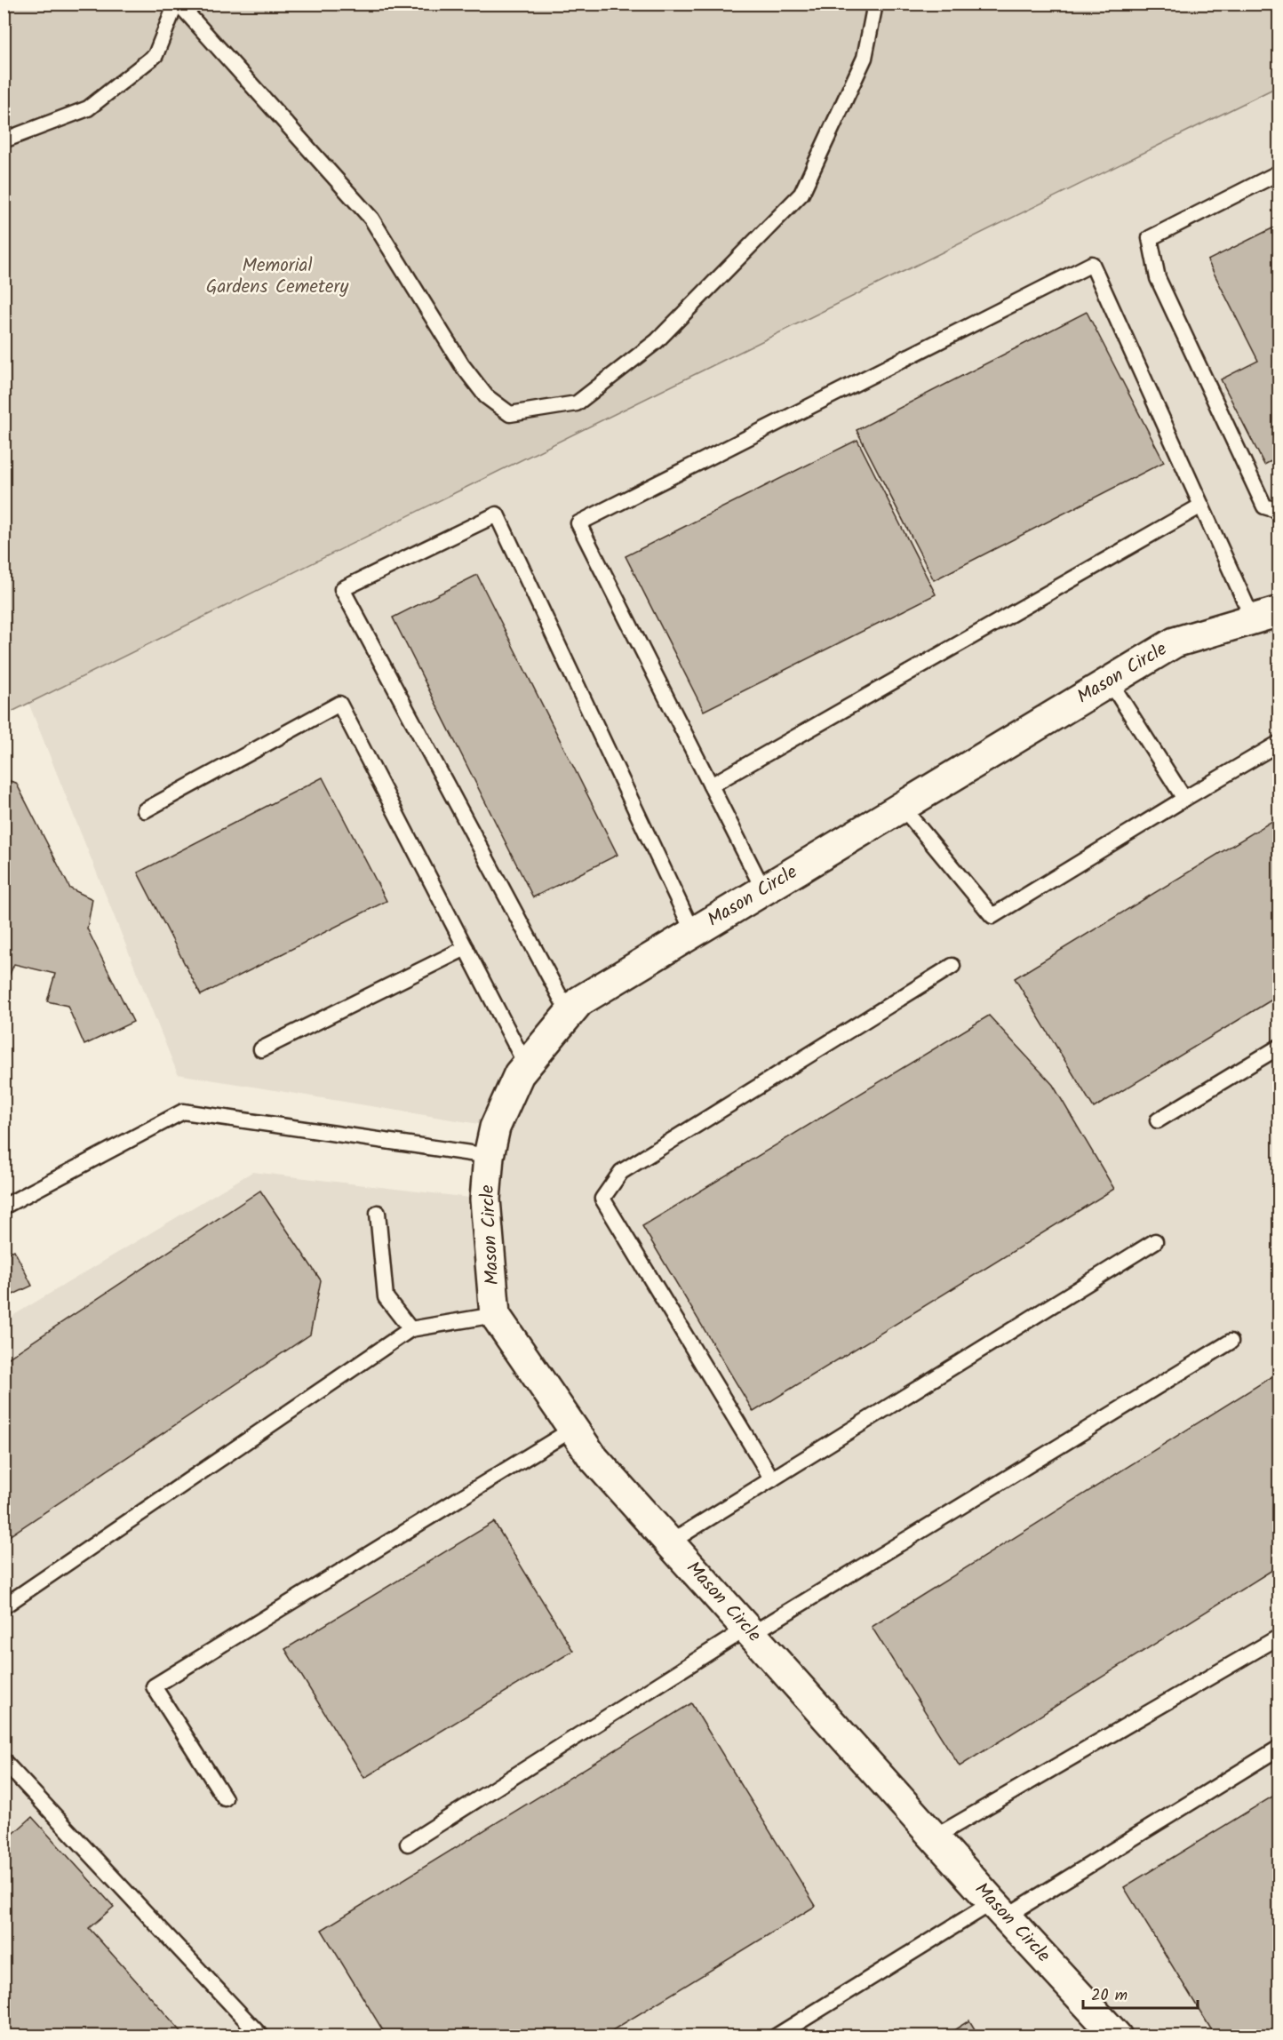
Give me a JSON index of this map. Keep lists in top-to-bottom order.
{
  "streets": {
    "street": ["Mason Circle"]
  },
  "parks": ["Memorial Gardens Cemetery"],
  "scale_bar": "20 m"
}
